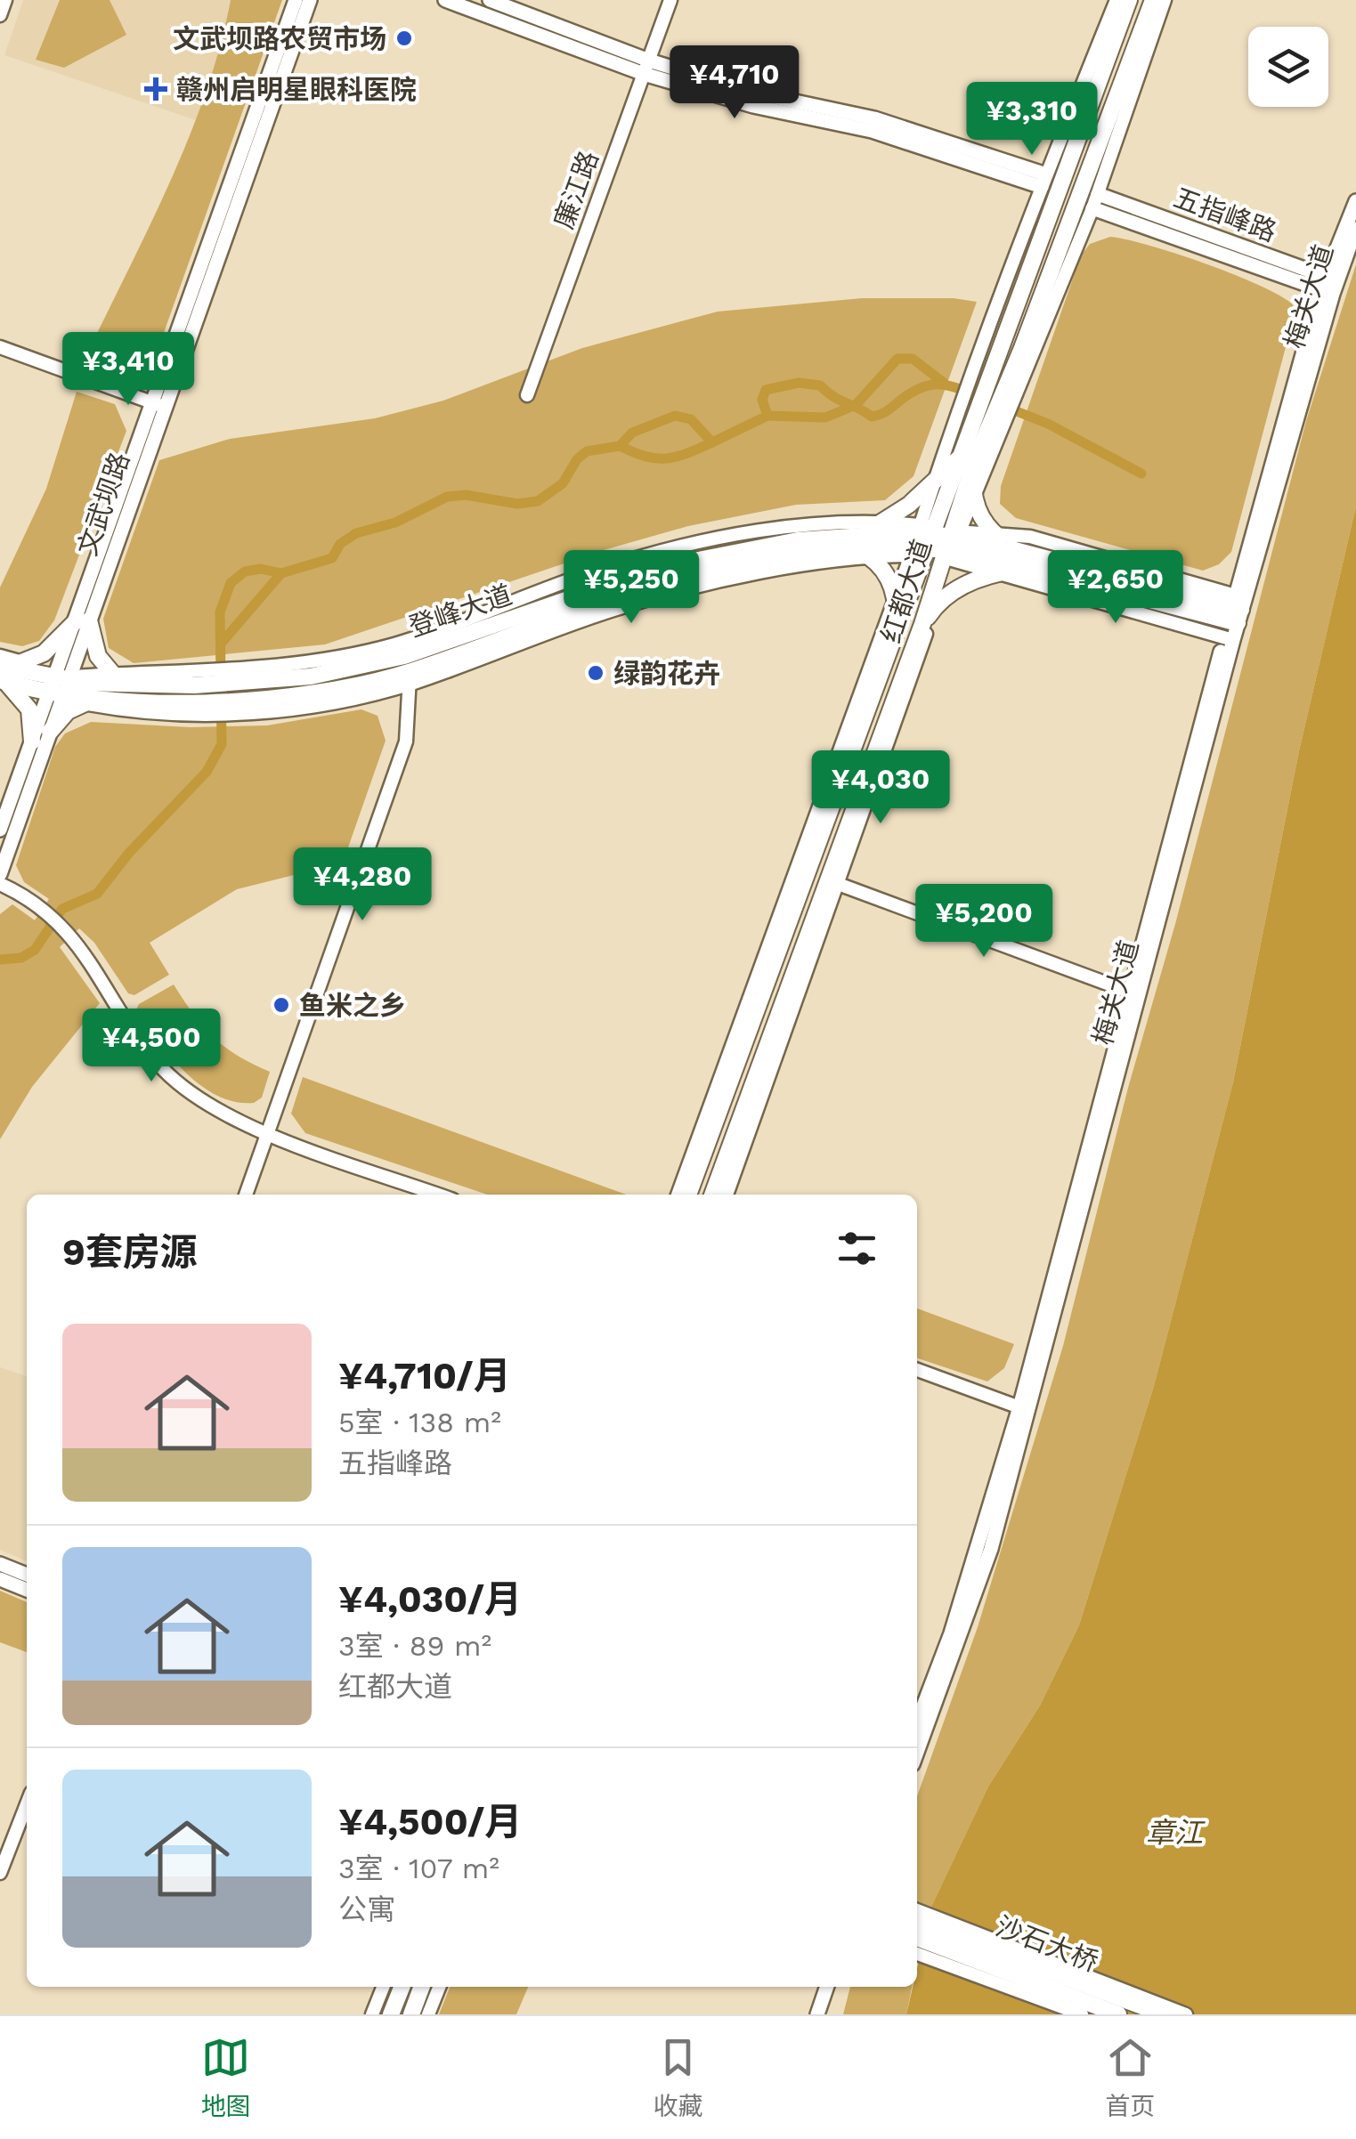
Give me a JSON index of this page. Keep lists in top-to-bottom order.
{
  "streets": {
    "main road": [
      "五指峰路",
      "梅关大道",
      "文武坝路",
      "红都大道",
      "登峰大道",
      "沙石大桥"
    ],
    "street": ["廉江路"]
  },
  "crossings": [
    ["五指峰路", "梅关大道"],
    ["梅关大道", "登峰大道"],
    ["文武坝路", "登峰大道"],
    ["红都大道", "登峰大道"]
  ],
  "water": ["章江"],
  "places": {
    "other": ["文武坝路农贸市场", "绿韵花卉", "鱼米之乡"],
    "health": ["赣州启明星眼科医院"]
  },
  "page": {
    "price": [
      "¥4,710",
      "¥3,310",
      "¥3,410",
      "¥5,250",
      "¥2,650",
      "¥4,030",
      "¥4,280",
      "¥5,200",
      "¥4,500"
    ],
    "heading": "9套房源",
    "list": [
      {
        "name": "¥4,710/月",
        "note": "5室 · 138 m² · 五指峰路"
      },
      {
        "name": "¥4,030/月",
        "note": "3室 · 89 m² · 红都大道"
      },
      {
        "name": "¥4,500/月",
        "note": "3室 · 107 m² · 公寓"
      }
    ],
    "tabs": ["地图", "收藏", "首页"]
  }
}
